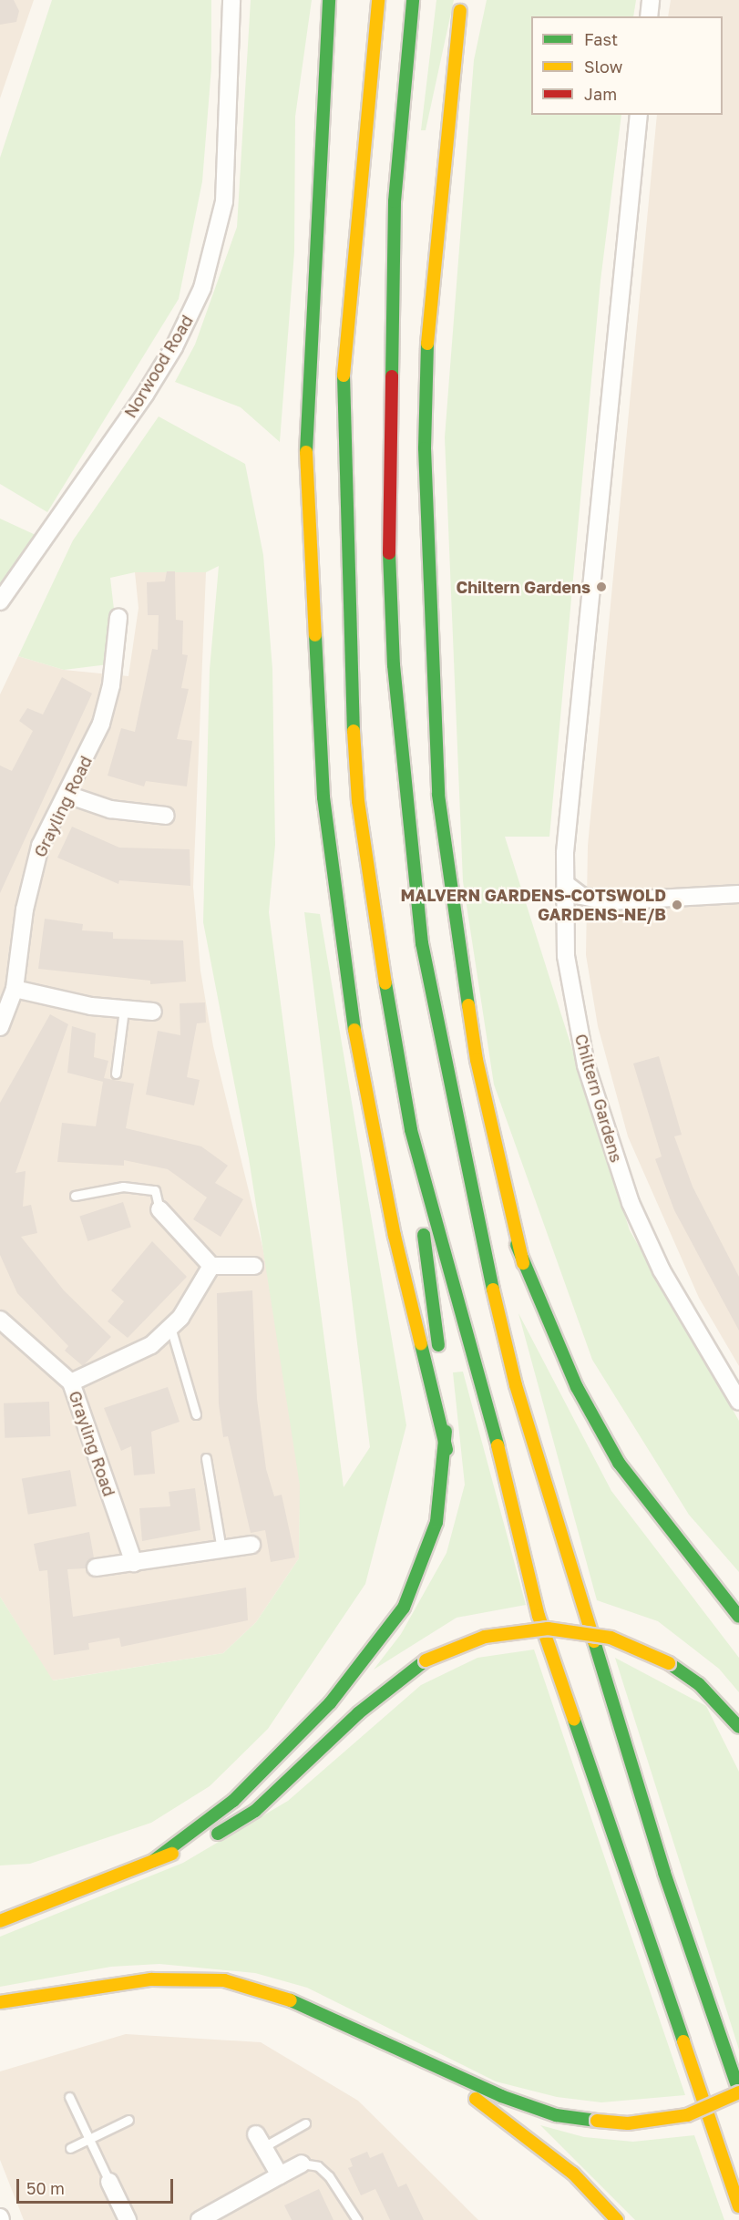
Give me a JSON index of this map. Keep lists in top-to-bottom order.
{
  "streets": {
    "street": ["Norwood Road", "Grayling Road", "Chiltern Gardens"]
  },
  "places": ["Chiltern Gardens", "MALVERN GARDENS-COTSWOLD GARDENS-NE/B"],
  "legend": ["Fast", "Slow", "Jam"],
  "scale_bar": "50 m"
}
